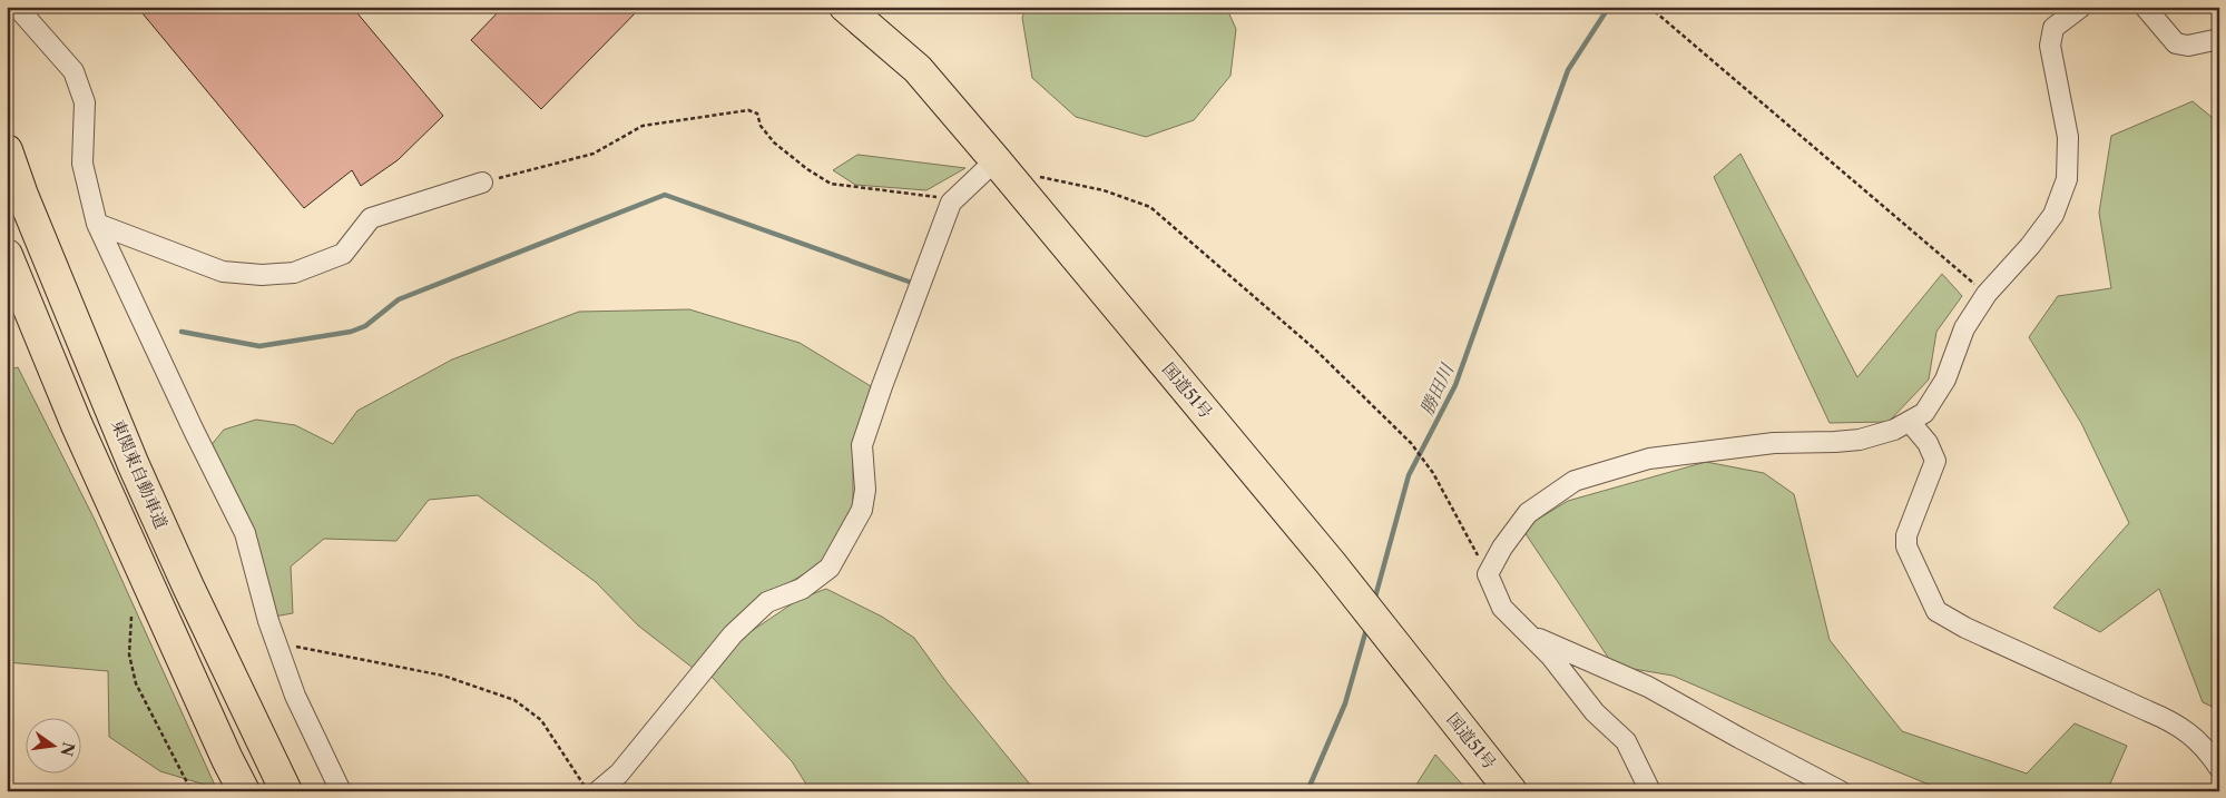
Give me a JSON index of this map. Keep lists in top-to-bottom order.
{
  "streets": {
    "highway": ["国道51号", "東関東自動車道"]
  },
  "water": ["勝田川"],
  "north": "right"
}
